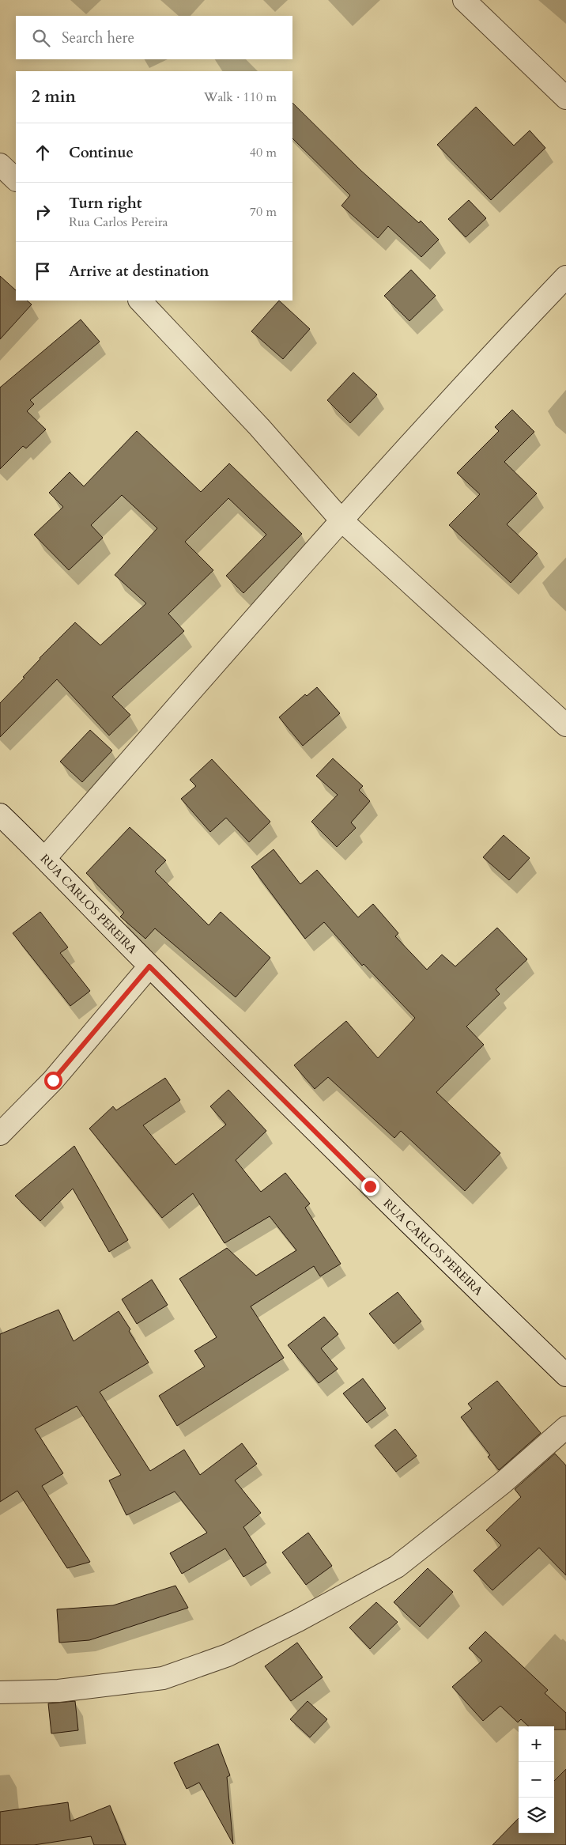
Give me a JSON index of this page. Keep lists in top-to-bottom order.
{
  "streets": {
    "street": ["RUA CARLOS PEREIRA"]
  },
  "page": {
    "search": "Search here",
    "heading": ["2 min", "Walk · 110 m"],
    "list": [
      ["Continue", "40 m"],
      ["Turn right", "Rua Carlos Pereira", "70 m"],
      "Arrive at destination"
    ],
    "map_buttons": ["+", "−"]
  }
}
